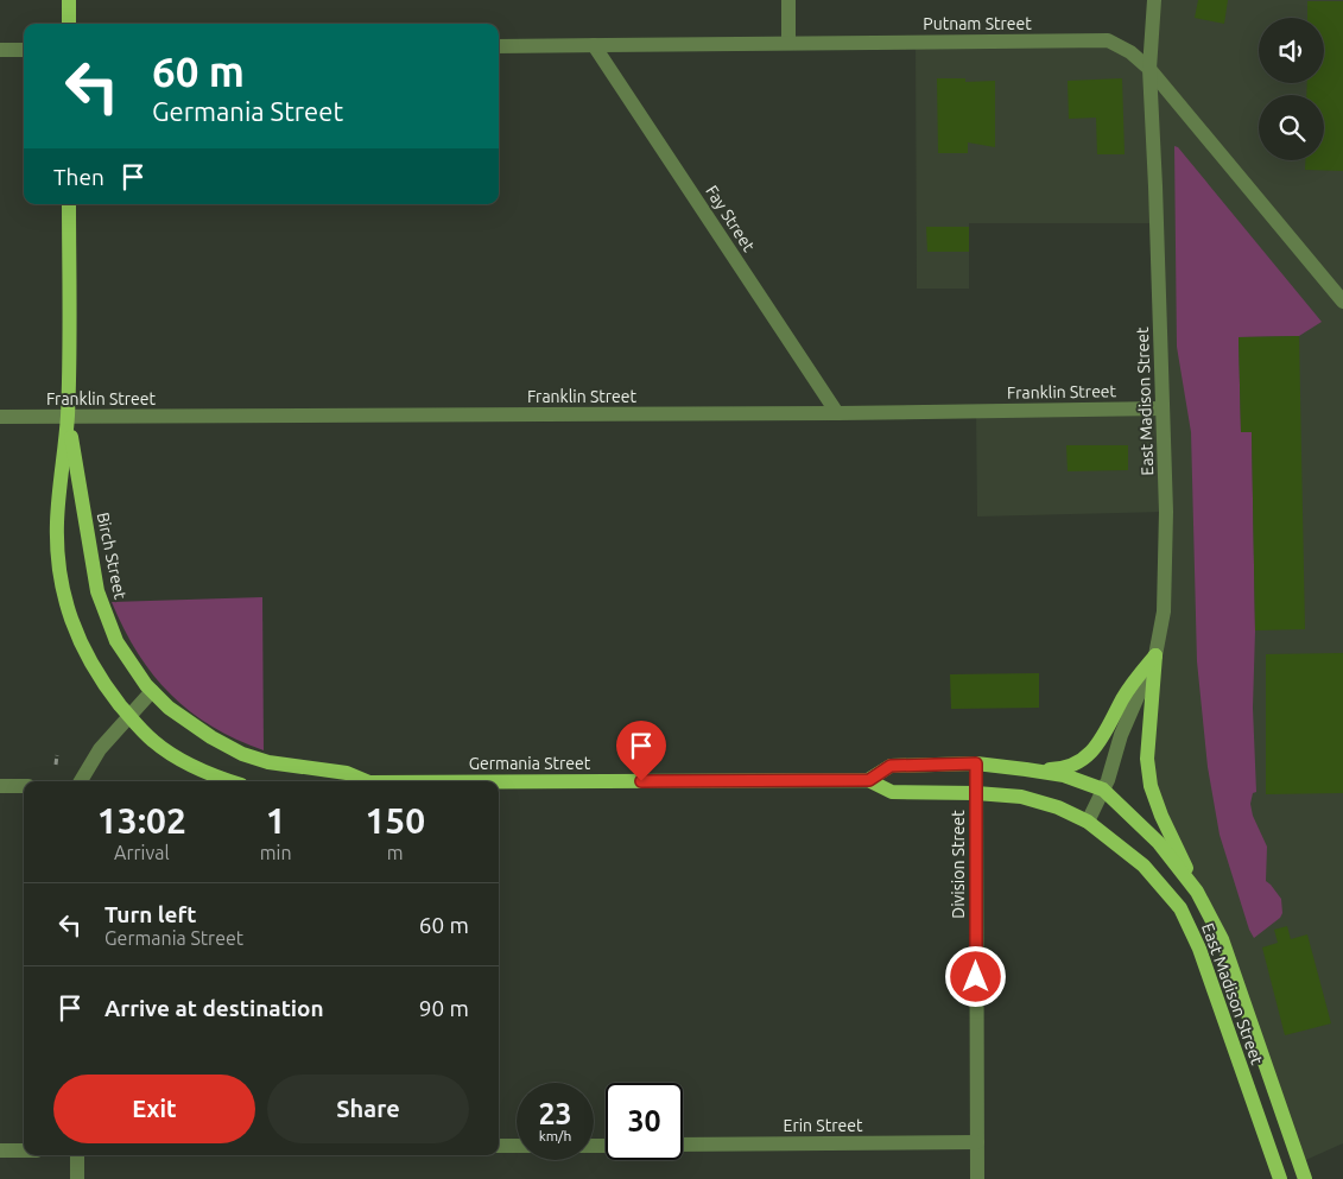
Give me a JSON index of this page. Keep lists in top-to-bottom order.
{
  "streets": {
    "main road": ["East Madison Street", "Birch Street", "Germania Street"],
    "street": [
      "Putnam Street",
      "Fay Street",
      "Franklin Street",
      "Division Street",
      "Erin Street"
    ]
  },
  "crossings": [
    ["Putnam Street", "Fay Street"],
    ["Putnam Street", "East Madison Street"],
    ["Fay Street", "Franklin Street"],
    ["Franklin Street", "East Madison Street"],
    ["Franklin Street", "Birch Street"],
    ["East Madison Street", "Germania Street"],
    ["Birch Street", "Germania Street"],
    ["Germania Street", "Division Street"],
    ["Division Street", "Erin Street"]
  ],
  "page": {
    "turn": ["60 m", "Germania Street"],
    "then": "Then",
    "eta": [
      "13:02",
      "Arrival",
      "1",
      "min",
      "150",
      "m"
    ],
    "list": [
      {
        "name": "Turn left",
        "note": "Germania Street",
        "value": "60 m"
      },
      {
        "name": "Arrive at destination",
        "value": "90 m"
      }
    ],
    "buttons": ["Exit", "Share"],
    "speed": "23 km/h",
    "limit": "30"
  }
}
